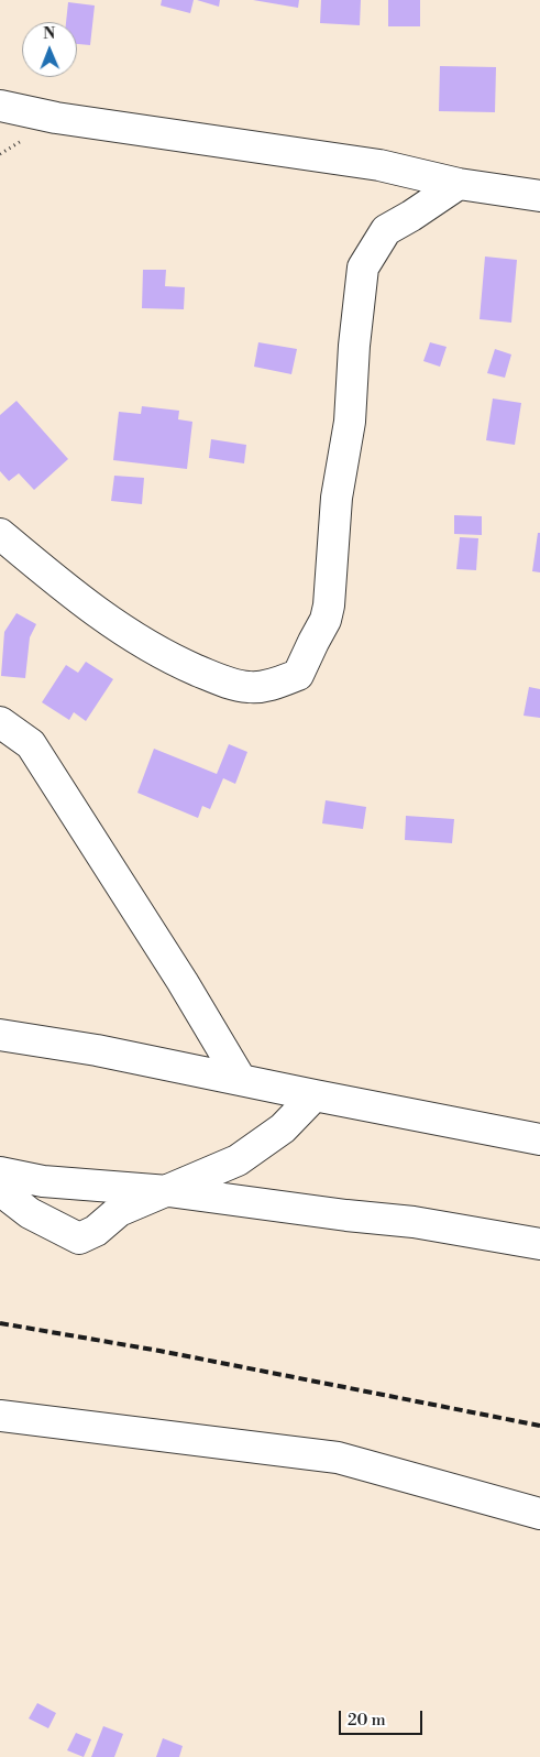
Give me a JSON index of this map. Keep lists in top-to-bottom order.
{
  "scale_bar": "20 m",
  "north": "top"
}
